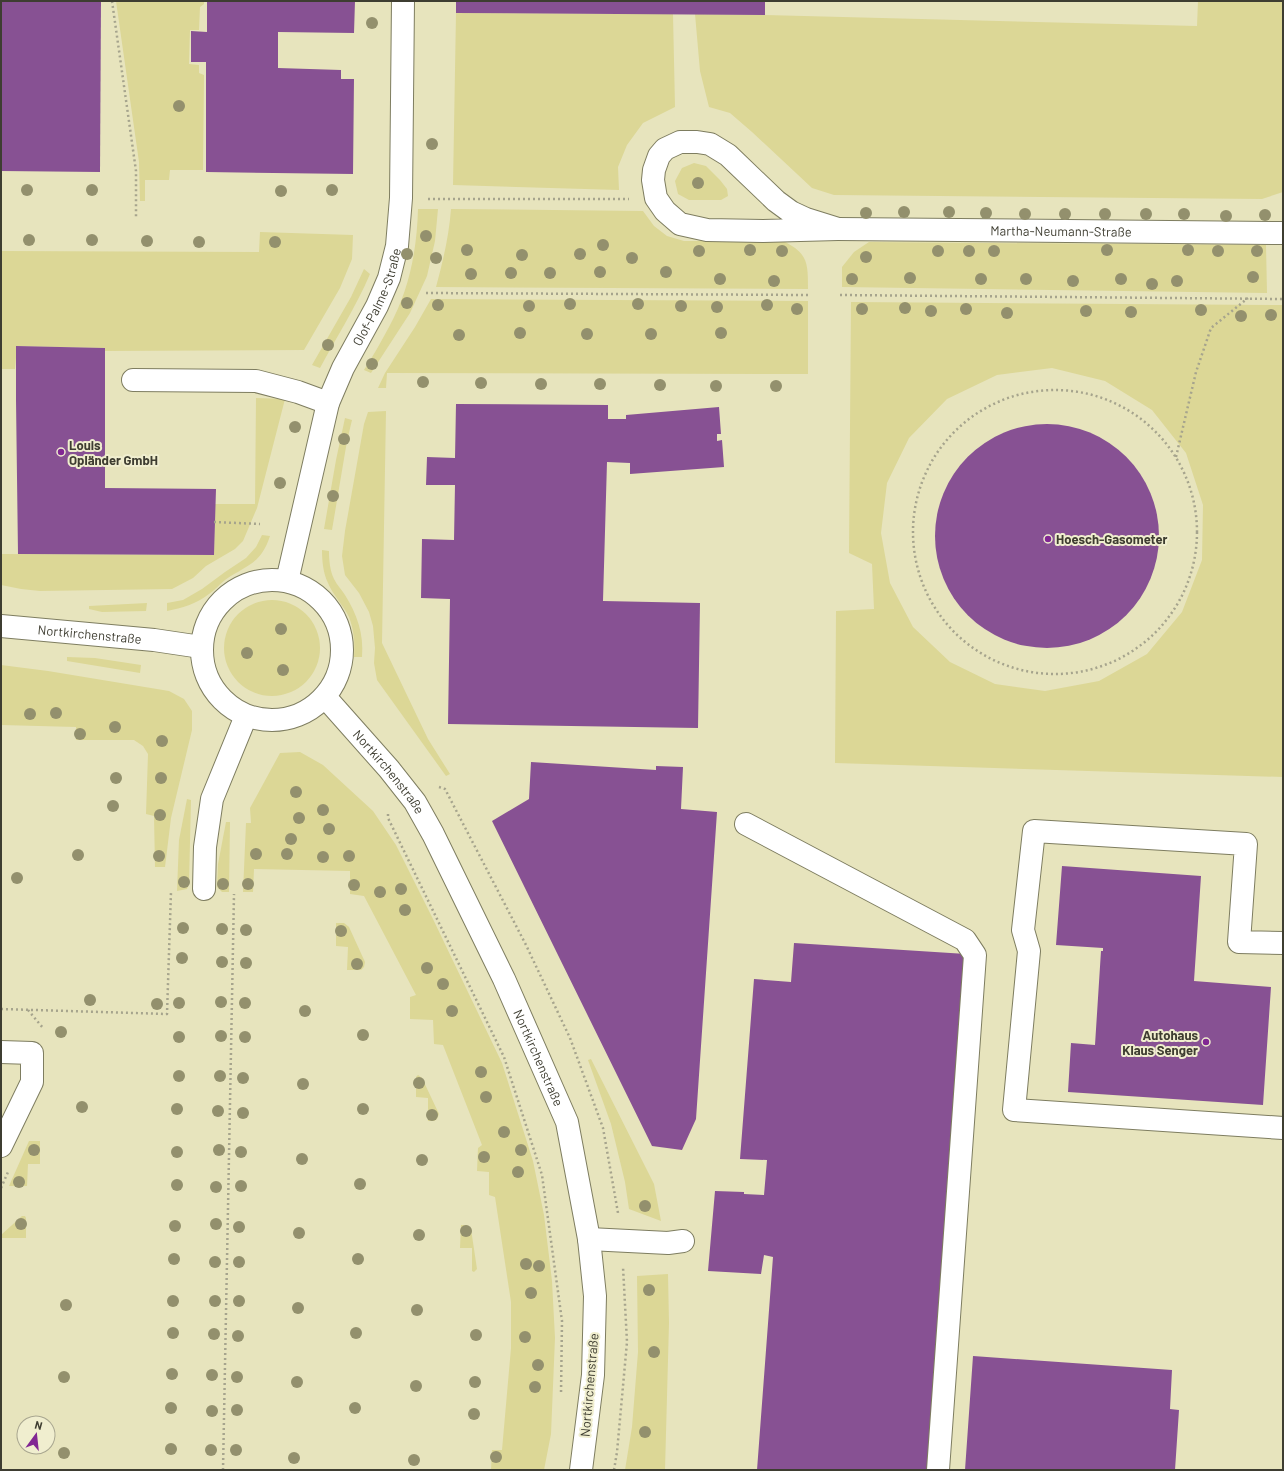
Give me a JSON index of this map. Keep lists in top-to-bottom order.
{
  "streets": {
    "main road": ["Martha-Neumann-Straße", "Olof-Palme-Straße", "Nortkirchenstraße"]
  },
  "crossings": [
    ["Olof-Palme-Straße", "Nortkirchenstraße"]
  ],
  "places": ["Louis Opländer GmbH", "Hoesch-Gasometer", "Autohaus Klaus Senger"],
  "north": "top"
}
